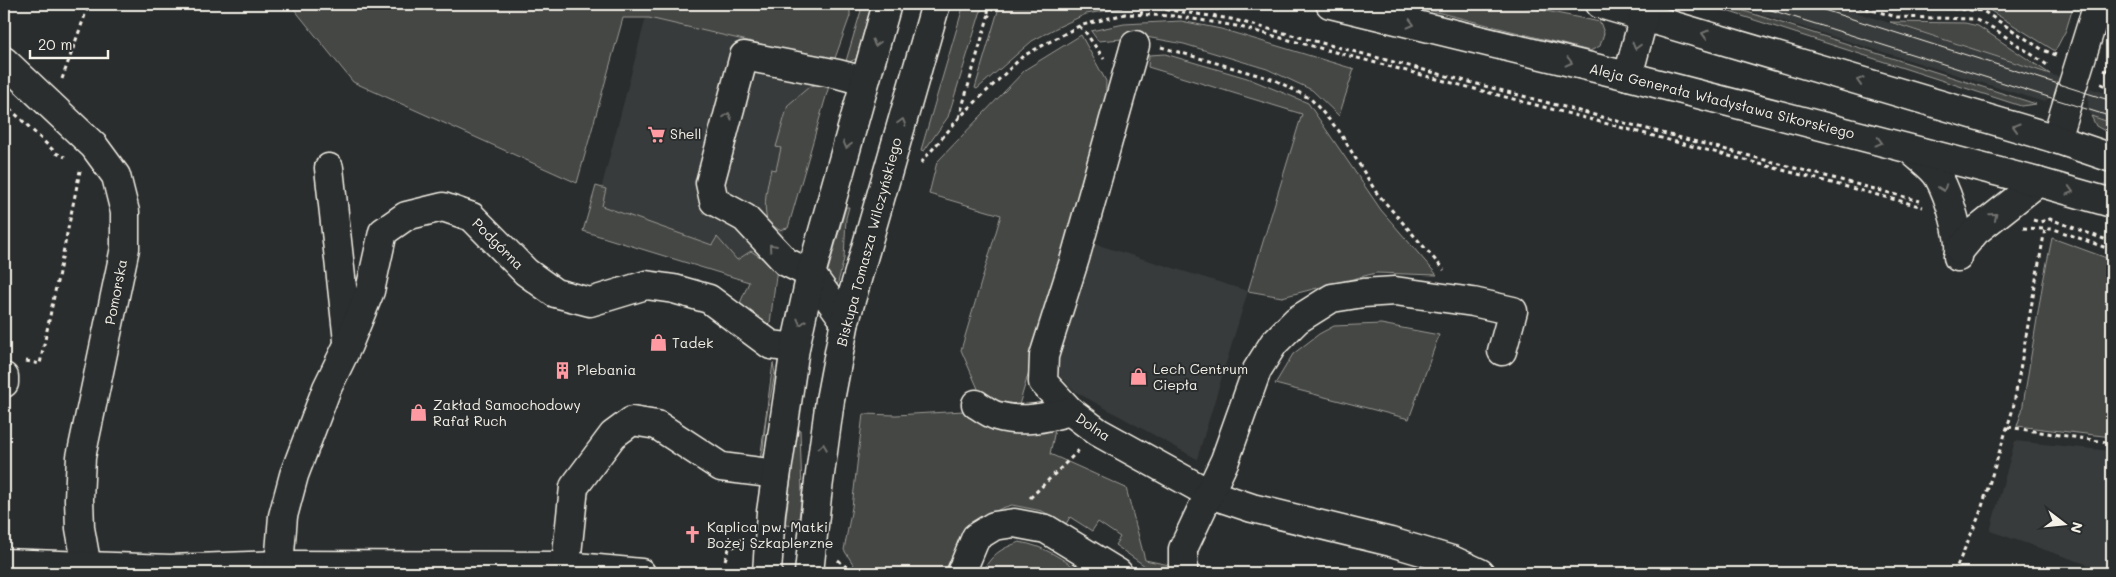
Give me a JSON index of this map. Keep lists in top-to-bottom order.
{
  "streets": {
    "street": [
      "Aleja Generała Władysława Sikorskiego",
      "Biskupa Tomasza Wilczyńskiego",
      "Podgórna",
      "Pomorska",
      "Dolna"
    ]
  },
  "places": {
    "supermarket": ["Shell"],
    "shop": ["Tadek", "Lech Centrum Ciepła", "Zakład Samochodowy Rafał Ruch"],
    "building": ["Plebania"],
    "church": ["Kaplica pw. Matki Bożej Szkaplerzne"]
  },
  "scale_bar": "20 m",
  "north": "right"
}
